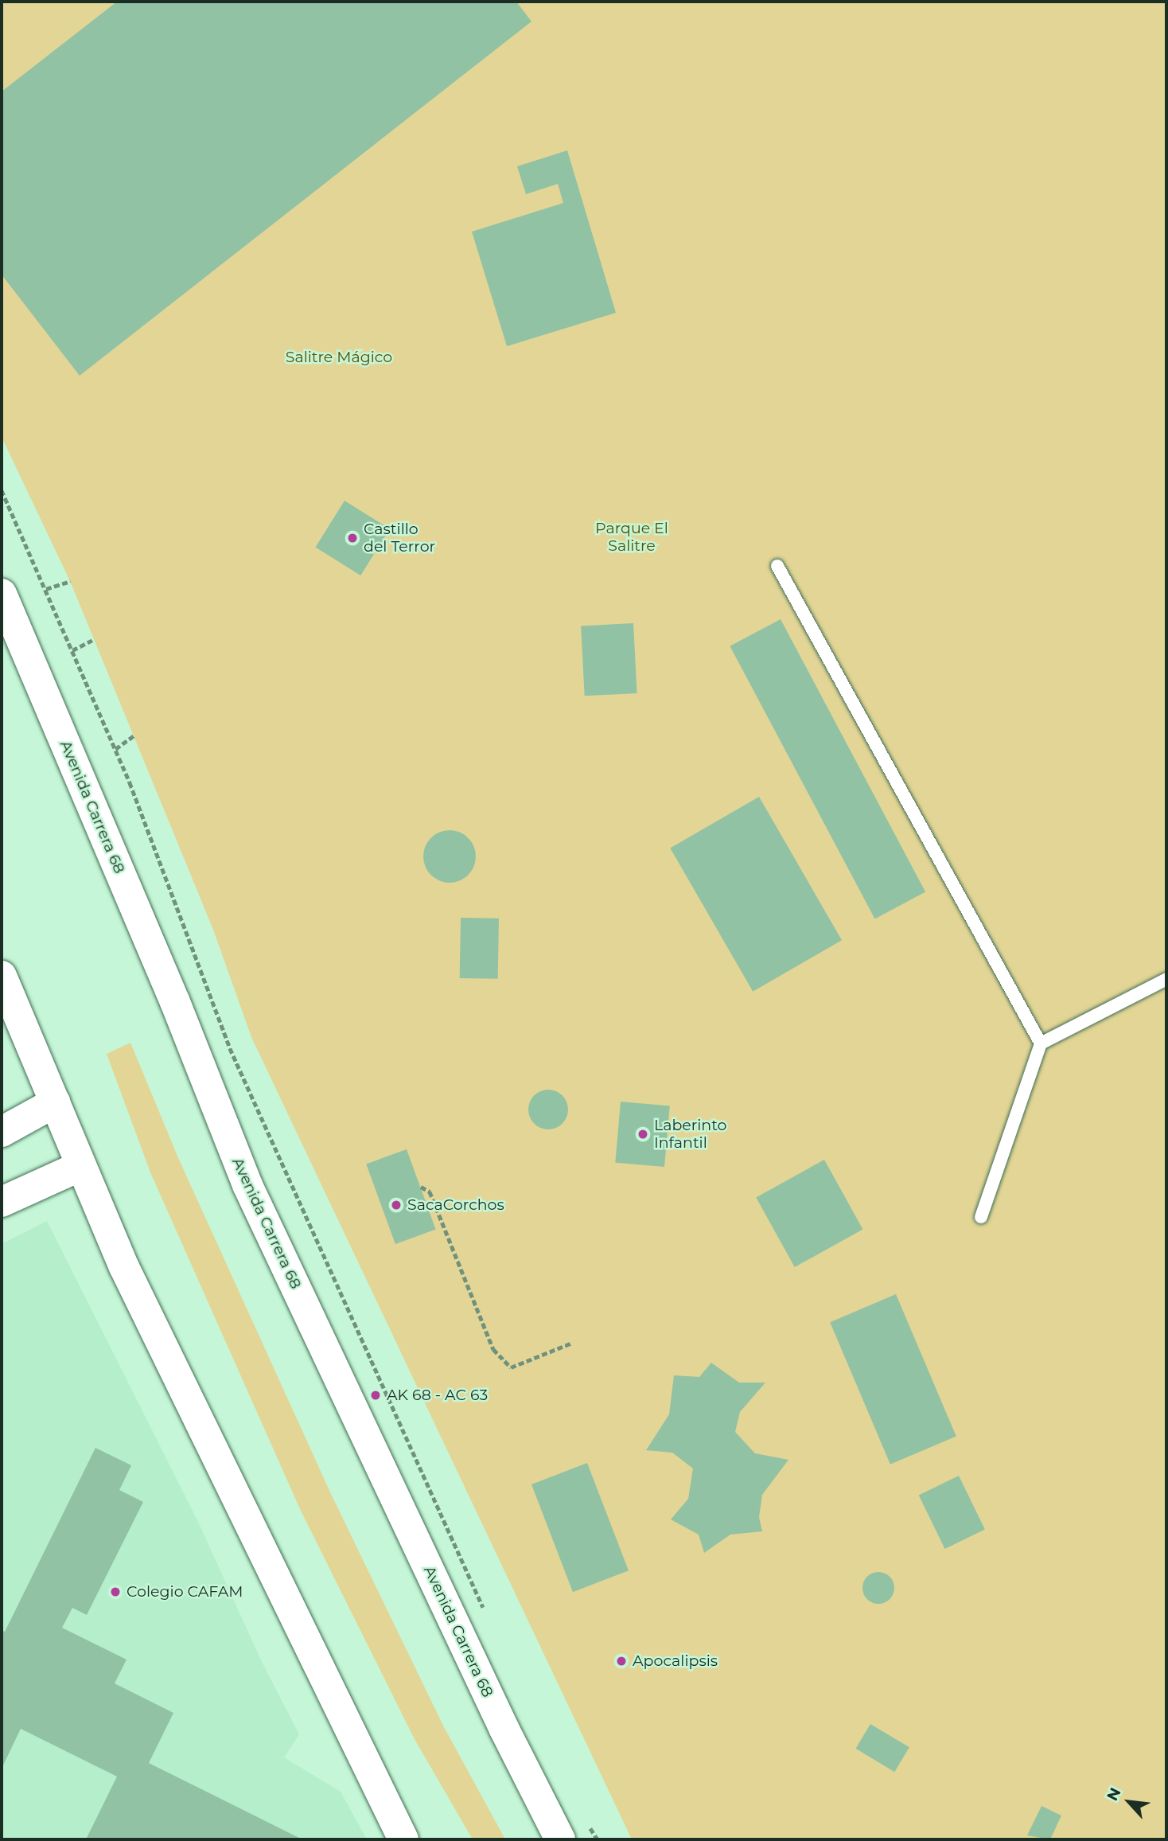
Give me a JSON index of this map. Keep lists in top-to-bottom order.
{
  "streets": {
    "main road": ["Avenida Carrera 68"]
  },
  "parks": ["Salitre Mágico", "Parque El Salitre"],
  "places": [
    "Castillo del Terror",
    "Laberinto Infantil",
    "SacaCorchos",
    "AK 68 - AC 63",
    "Colegio CAFAM",
    "Apocalipsis"
  ],
  "north": "top left"
}
